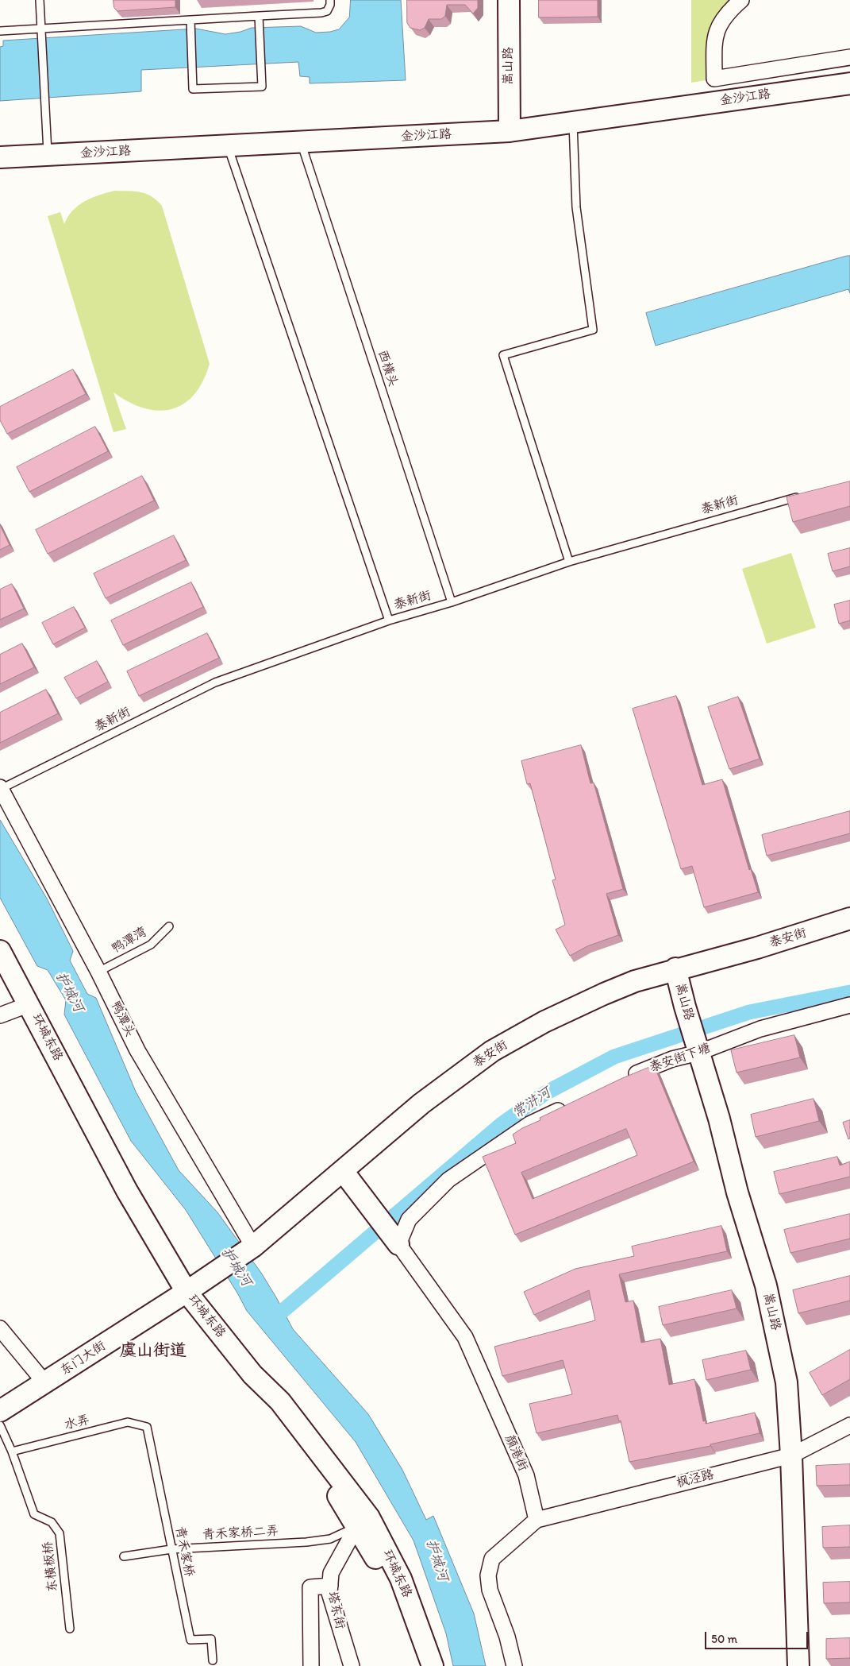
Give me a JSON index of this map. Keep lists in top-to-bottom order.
{
  "streets": {
    "street": [
      "嵩山路",
      "金沙江路",
      "泰安街",
      "鸭潭头",
      "环城东路",
      "泰安街下塘",
      "东门大街",
      "颜港街",
      "枫泾路",
      "塔东街"
    ],
    "lane": [
      "西横头",
      "泰新街",
      "鸭潭湾",
      "水弄",
      "青禾家桥二弄",
      "青禾家桥",
      "东横板桥"
    ]
  },
  "crossings": [
    ["嵩山路", "金沙江路"],
    ["嵩山路", "泰安街"],
    ["嵩山路", "泰安街下塘"],
    ["嵩山路", "枫泾路"],
    ["金沙江路", "西横头"],
    ["西横头", "泰新街"],
    ["泰新街", "鸭潭头"],
    ["泰安街", "鸭潭头"],
    ["泰安街", "环城东路"],
    ["泰安街", "东门大街"],
    ["鸭潭湾", "鸭潭头"],
    ["环城东路", "东门大街"],
    ["环城东路", "青禾家桥二弄"],
    ["环城东路", "塔东街"],
    ["水弄", "青禾家桥"],
    ["水弄", "东横板桥"],
    ["颜港街", "枫泾路"],
    ["青禾家桥二弄", "青禾家桥"],
    ["青禾家桥二弄", "塔东街"]
  ],
  "districts": ["虞山街道"],
  "water": ["护城河", "常浒河"],
  "scale_bar": "50 m"
}
